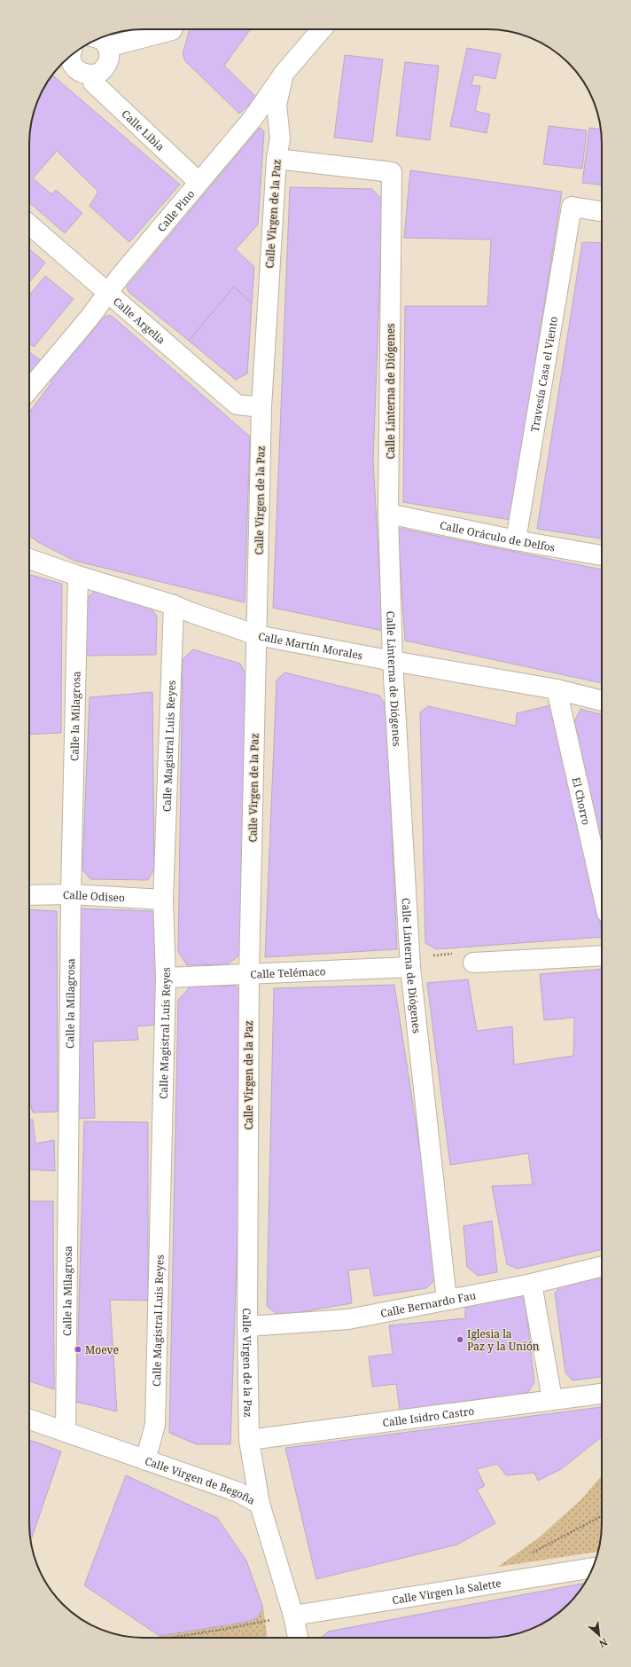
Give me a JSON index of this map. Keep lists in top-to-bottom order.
{
  "streets": {
    "street": [
      "Calle Libia",
      "Calle Pino",
      "Calle Virgen de la Paz",
      "Calle Argelia",
      "Travesía Casa el Viento",
      "Calle Linterna de Diógenes",
      "Calle Oráculo de Delfos",
      "Calle Martín Morales",
      "Calle la Milagrosa",
      "Calle Magistral Luis Reyes",
      "El Chorro",
      "Calle Odiseo",
      "Calle Telémaco",
      "Calle Bernardo Fau",
      "Calle Isidro Castro",
      "Calle Virgen de Begoña",
      "Calle Virgen la Salette"
    ]
  },
  "crossings": [
    ["Calle Libia", "Calle Pino"],
    ["Calle Pino", "Calle Virgen de la Paz"],
    ["Calle Pino", "Calle Argelia"],
    ["Calle Virgen de la Paz", "Calle Argelia"],
    ["Calle Virgen de la Paz", "Calle Linterna de Diógenes"],
    ["Calle Virgen de la Paz", "Calle Martín Morales"],
    ["Calle Virgen de la Paz", "Calle Telémaco"],
    ["Calle Virgen de la Paz", "Calle Bernardo Fau"],
    ["Calle Virgen de la Paz", "Calle Isidro Castro"],
    ["Calle Virgen de la Paz", "Calle Virgen de Begoña"],
    ["Travesía Casa el Viento", "Calle Oráculo de Delfos"],
    ["Calle Linterna de Diógenes", "Calle Oráculo de Delfos"],
    ["Calle Linterna de Diógenes", "Calle Martín Morales"],
    ["Calle Linterna de Diógenes", "Calle Telémaco"],
    ["Calle Linterna de Diógenes", "Calle Bernardo Fau"],
    ["Calle Martín Morales", "Calle la Milagrosa"],
    ["Calle Martín Morales", "Calle Magistral Luis Reyes"],
    ["Calle Martín Morales", "El Chorro"],
    ["Calle la Milagrosa", "Calle Odiseo"],
    ["Calle la Milagrosa", "Calle Virgen de Begoña"],
    ["Calle Magistral Luis Reyes", "Calle Odiseo"],
    ["Calle Magistral Luis Reyes", "Calle Telémaco"],
    ["Calle Magistral Luis Reyes", "Calle Virgen de Begoña"],
    ["Calle Virgen de Begoña", "Calle Virgen la Salette"]
  ],
  "places": ["Iglesia la Paz y la Unión", "Moeve"],
  "north": "bottom right"
}
